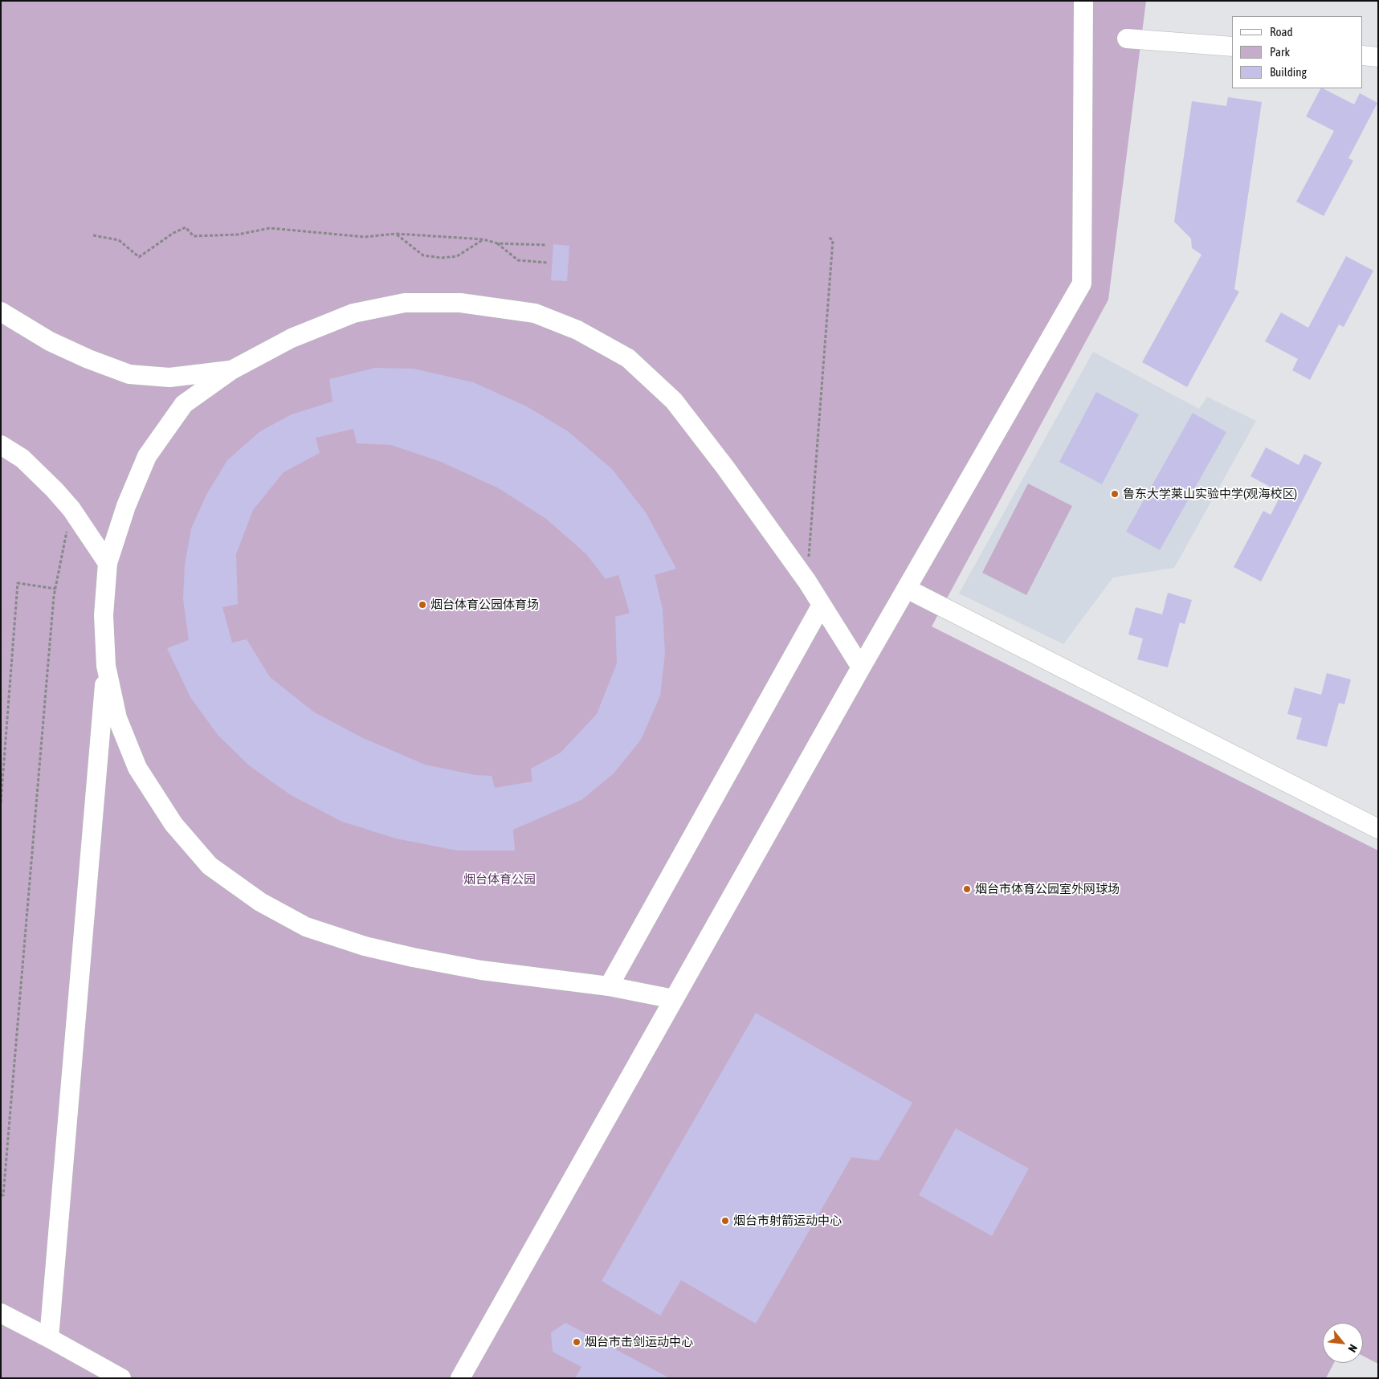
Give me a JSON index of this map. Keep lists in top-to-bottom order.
{
  "parks": ["烟台体育公园"],
  "places": [
    "鲁东大学莱山实验中学(观海校区)",
    "烟台体育公园体育场",
    "烟台市体育公园室外网球场",
    "烟台市射箭运动中心",
    "烟台市击剑运动中心"
  ],
  "legend": ["Road", "Park", "Building"],
  "north": "bottom right"
}
